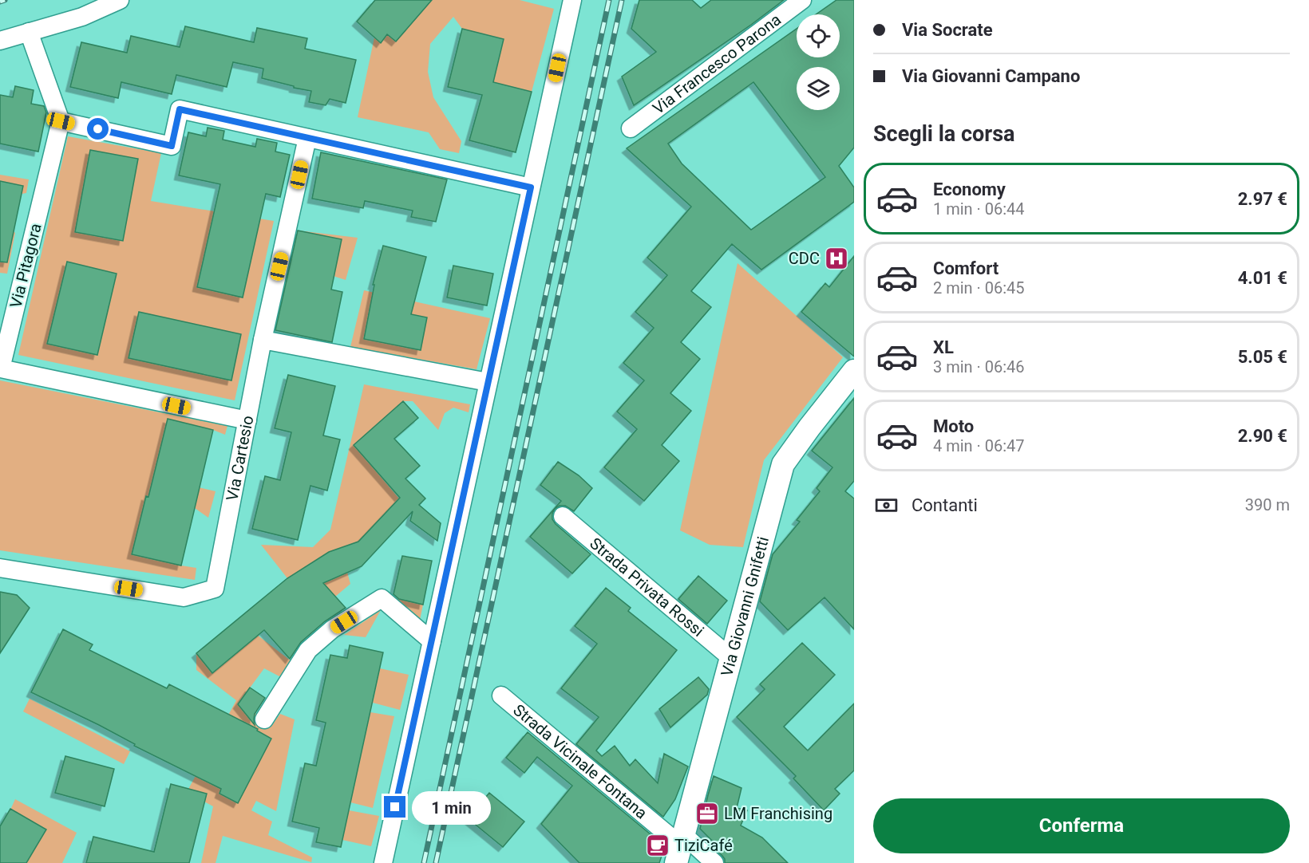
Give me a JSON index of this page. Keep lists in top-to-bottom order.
{
  "streets": {
    "street": [
      "Via Francesco Parona",
      "Via Pitagora",
      "Via Cartesio",
      "Strada Privata Rossi",
      "Via Giovanni Gnifetti",
      "Strada Vicinale Fontana"
    ]
  },
  "crossings": [
    ["Via Pitagora", "Via Cartesio"],
    ["Strada Privata Rossi", "Via Giovanni Gnifetti"],
    ["Via Giovanni Gnifetti", "Strada Vicinale Fontana"]
  ],
  "places": {
    "hospital": ["CDC"],
    "office": ["LM Franchising"],
    "cafe": ["TiziCafé"]
  },
  "page": {
    "banner": ["Via Socrate", "Via Giovanni Campano"],
    "heading": "Scegli la corsa",
    "list": [
      {
        "name": "Economy",
        "note": "1 min · 06:44",
        "value": "2.97 €"
      },
      {
        "name": "Comfort",
        "note": "2 min · 06:45",
        "value": "4.01 €"
      },
      {
        "name": "XL",
        "note": "3 min · 06:46",
        "value": "5.05 €"
      },
      {
        "name": "Moto",
        "note": "4 min · 06:47",
        "value": "2.90 €"
      }
    ],
    "pay": ["Contanti", "390 m"],
    "buttons": "Conferma",
    "bubble": "1 min"
  }
}
